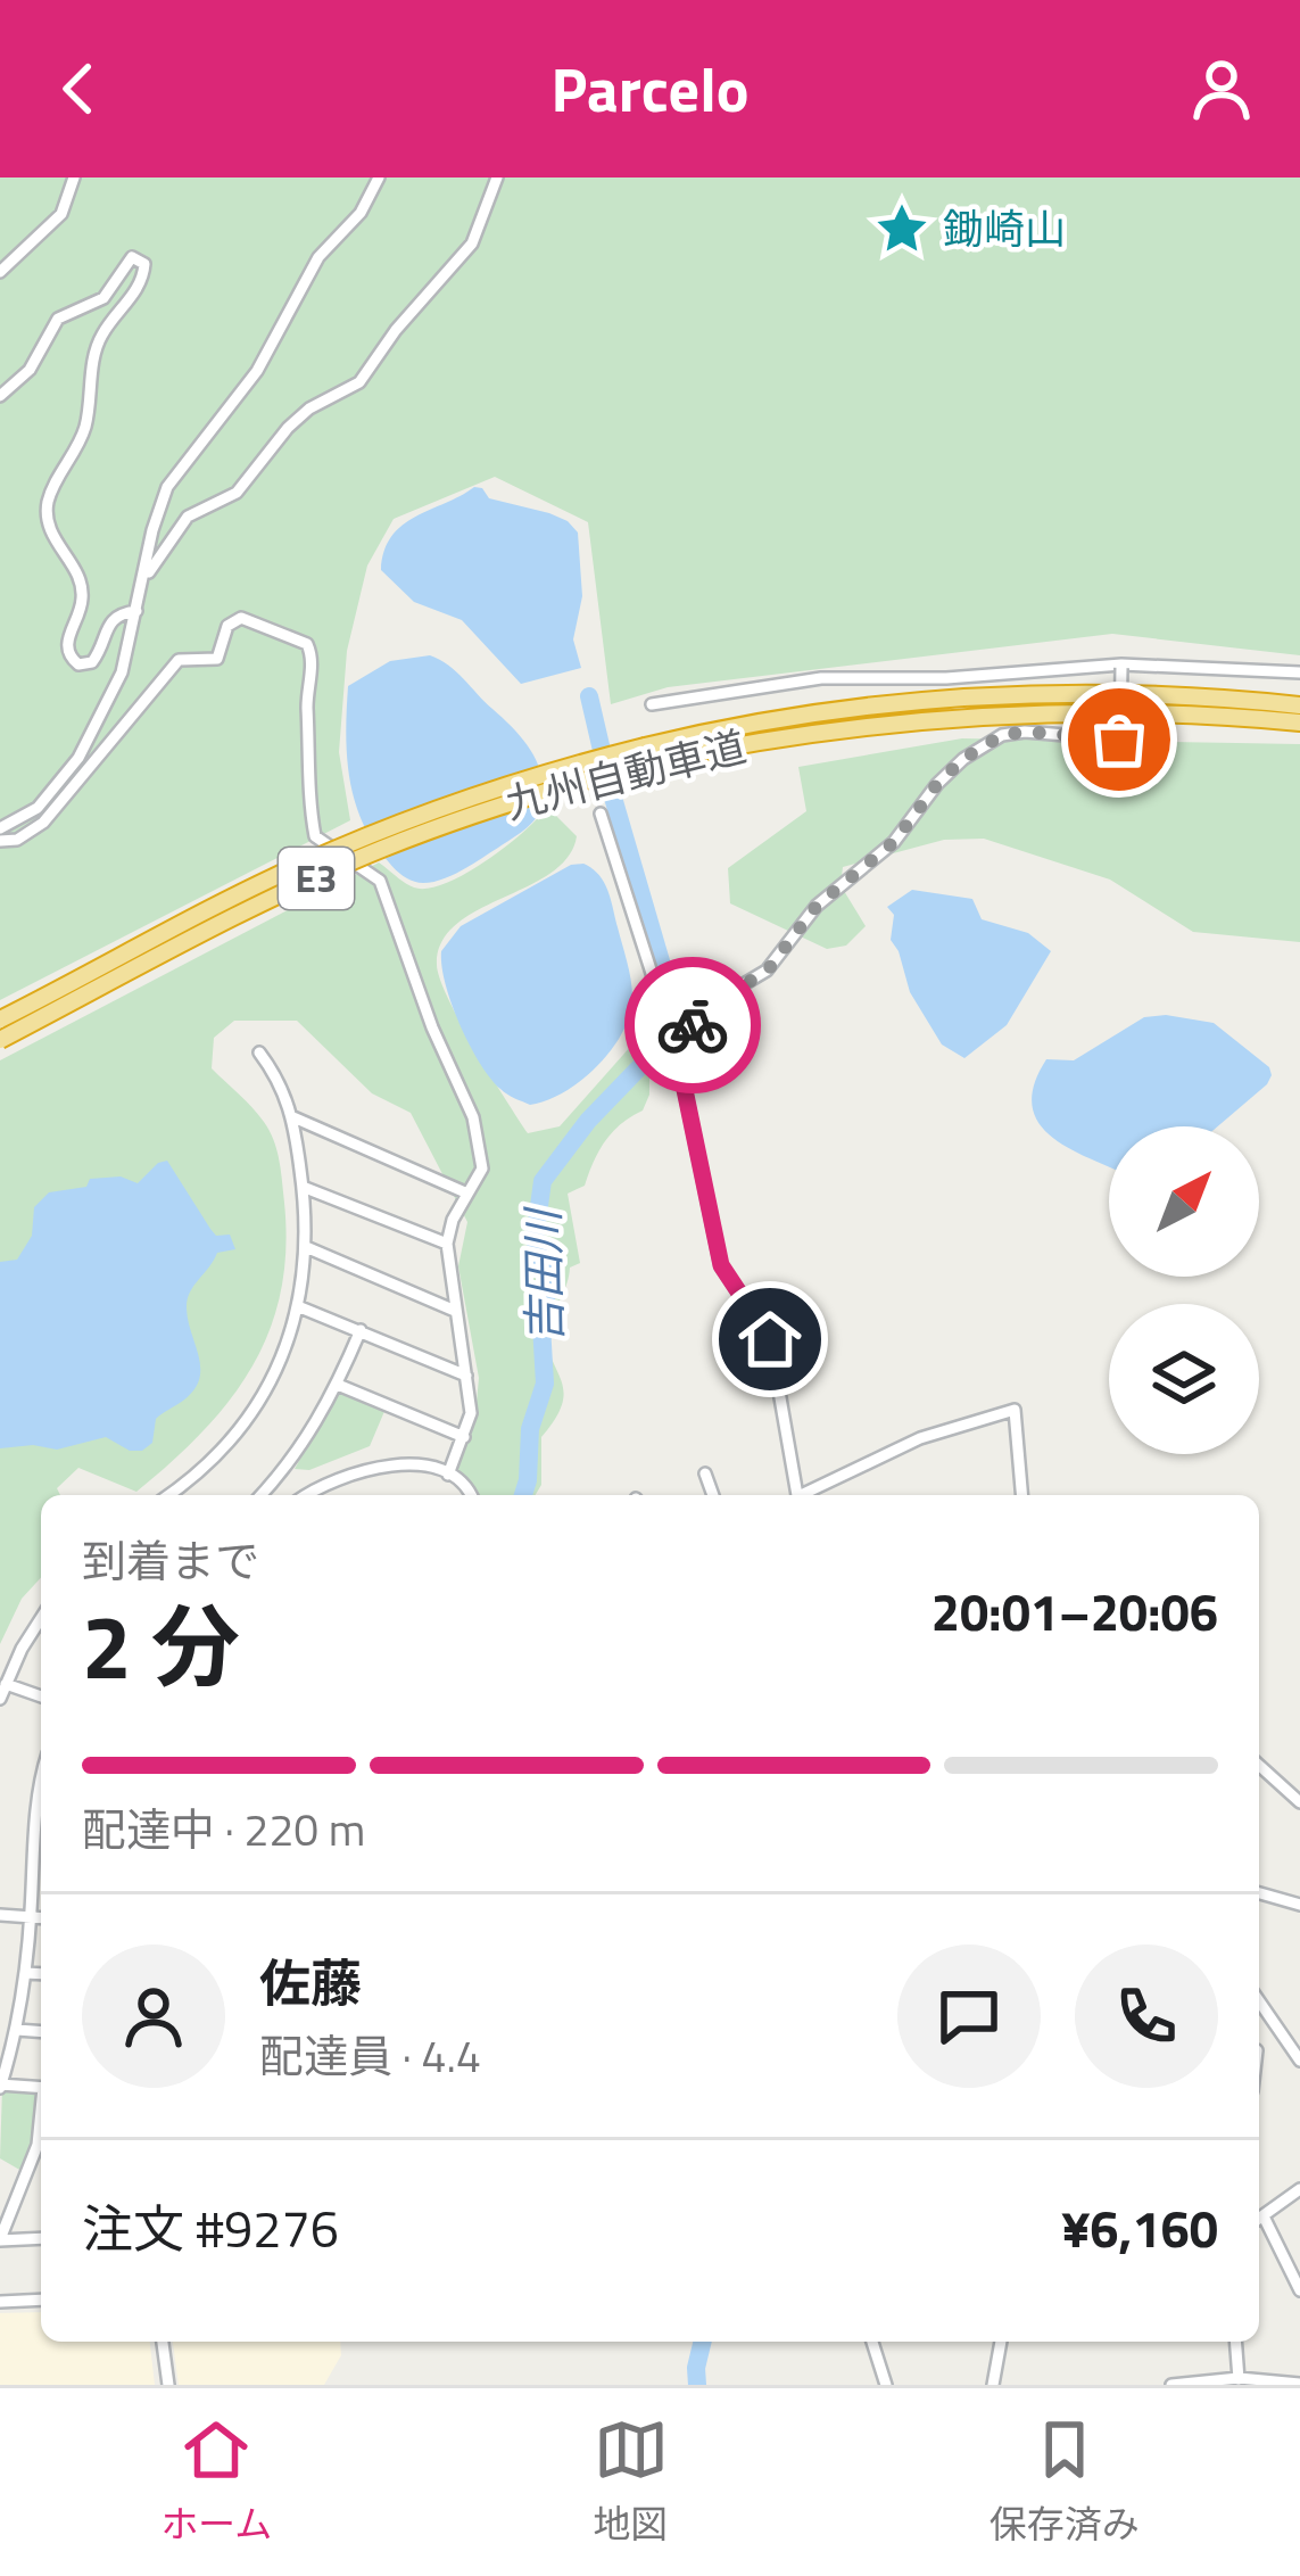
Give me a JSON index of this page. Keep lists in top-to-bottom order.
{
  "streets": {
    "highway": ["九州自動車道", "E3"]
  },
  "water": ["吉田川"],
  "places": {
    "place": ["鋤崎山"]
  },
  "north": "top right",
  "page": {
    "header": "Parcelo",
    "heading": ["2 分", "到着まで", "20:01–20:06"],
    "panel": [
      "佐藤",
      "配達員 · 4.4",
      "注文 #9276",
      "¥6,160"
    ],
    "bar": "配達中 · 220 m",
    "tabs": ["ホーム", "地図", "保存済み"]
  }
}
